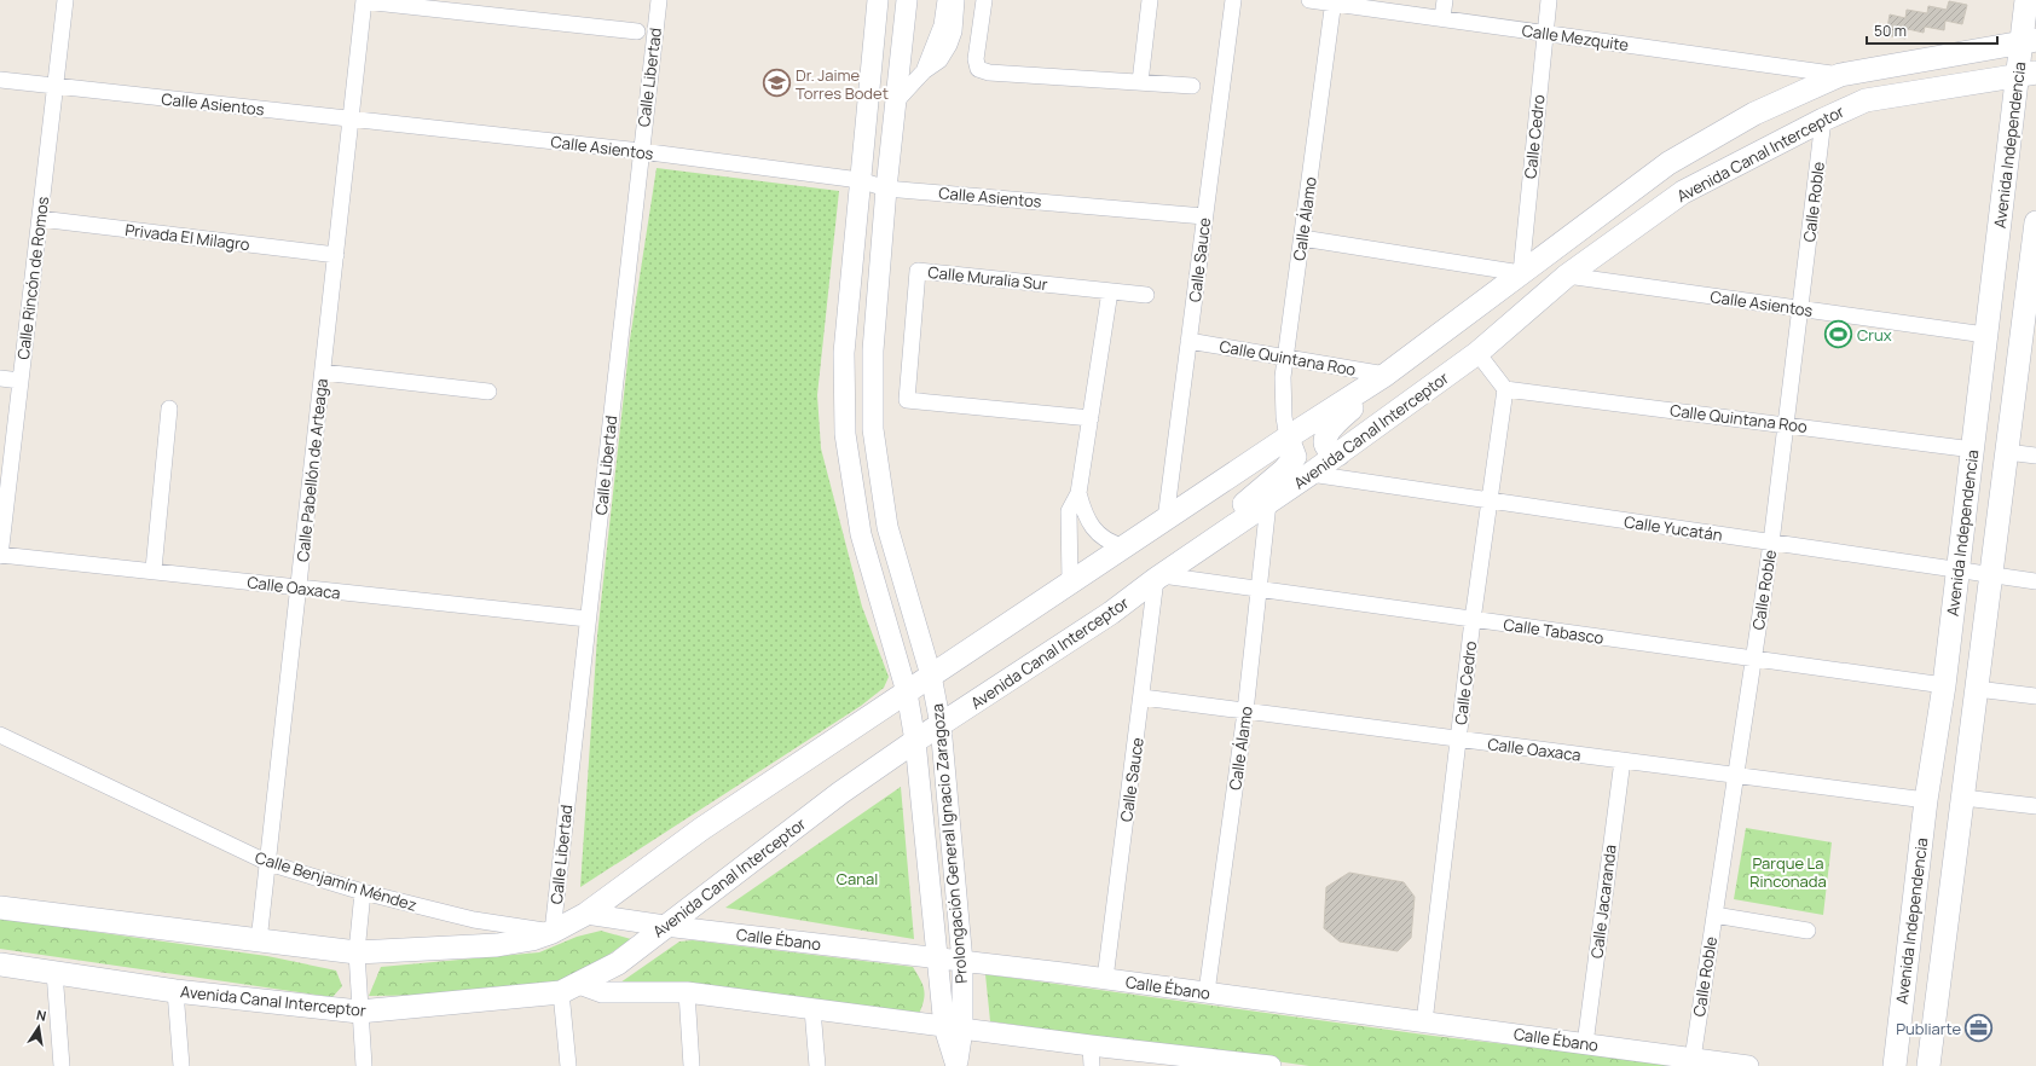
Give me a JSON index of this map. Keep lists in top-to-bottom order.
{
  "streets": {
    "main road": ["Avenida Independencia", "Avenida Canal Interceptor"],
    "street": [
      "Calle Mezquite",
      "Calle Libertad",
      "Calle Asientos",
      "Calle Cedro",
      "Calle Roble",
      "Calle Álamo",
      "Privada El Milagro",
      "Calle Sauce",
      "Calle Rincón de Romos",
      "Calle Muralia Sur",
      "Calle Quintana Roo",
      "Calle Pabellón de Arteaga",
      "Calle Yucatán",
      "Calle Oaxaca",
      "Calle Tabasco",
      "Prolongación General Ignacio Zaragoza",
      "Calle Benjamín Méndez",
      "Calle Jacaranda",
      "Calle Ébano"
    ]
  },
  "crossings": [
    ["Calle Mezquite", "Calle Cedro"],
    ["Calle Mezquite", "Avenida Canal Interceptor"],
    ["Calle Mezquite", "Calle Álamo"],
    ["Calle Libertad", "Calle Asientos"],
    ["Calle Libertad", "Avenida Canal Interceptor"],
    ["Calle Libertad", "Calle Pabellón de Arteaga"],
    ["Calle Libertad", "Calle Oaxaca"],
    ["Calle Libertad", "Calle Benjamín Méndez"],
    ["Calle Asientos", "Avenida Independencia"],
    ["Calle Asientos", "Avenida Canal Interceptor"],
    ["Calle Asientos", "Calle Roble"],
    ["Calle Asientos", "Calle Sauce"],
    ["Calle Asientos", "Calle Rincón de Romos"],
    ["Calle Asientos", "Calle Pabellón de Arteaga"],
    ["Calle Asientos", "Prolongación General Ignacio Zaragoza"],
    ["Calle Cedro", "Avenida Canal Interceptor"],
    ["Calle Cedro", "Calle Quintana Roo"],
    ["Calle Cedro", "Calle Yucatán"],
    ["Calle Cedro", "Calle Oaxaca"],
    ["Calle Cedro", "Calle Tabasco"],
    ["Calle Cedro", "Calle Ébano"],
    ["Avenida Independencia", "Avenida Canal Interceptor"],
    ["Avenida Independencia", "Calle Quintana Roo"],
    ["Avenida Independencia", "Calle Yucatán"],
    ["Avenida Independencia", "Calle Oaxaca"],
    ["Avenida Independencia", "Calle Tabasco"],
    ["Avenida Canal Interceptor", "Calle Roble"],
    ["Avenida Canal Interceptor", "Calle Álamo"],
    ["Avenida Canal Interceptor", "Calle Sauce"],
    ["Avenida Canal Interceptor", "Calle Quintana Roo"],
    ["Avenida Canal Interceptor", "Calle Pabellón de Arteaga"],
    ["Avenida Canal Interceptor", "Calle Yucatán"],
    ["Avenida Canal Interceptor", "Calle Tabasco"],
    ["Avenida Canal Interceptor", "Prolongación General Ignacio Zaragoza"],
    ["Avenida Canal Interceptor", "Calle Benjamín Méndez"],
    ["Avenida Canal Interceptor", "Calle Ébano"],
    ["Calle Roble", "Calle Quintana Roo"],
    ["Calle Roble", "Calle Yucatán"],
    ["Calle Roble", "Calle Oaxaca"],
    ["Calle Roble", "Calle Tabasco"],
    ["Calle Roble", "Calle Ébano"],
    ["Calle Álamo", "Calle Quintana Roo"],
    ["Calle Álamo", "Calle Oaxaca"],
    ["Calle Álamo", "Calle Tabasco"],
    ["Calle Álamo", "Calle Ébano"],
    ["Privada El Milagro", "Calle Rincón de Romos"],
    ["Privada El Milagro", "Calle Pabellón de Arteaga"],
    ["Calle Sauce", "Calle Quintana Roo"],
    ["Calle Sauce", "Calle Oaxaca"],
    ["Calle Sauce", "Calle Tabasco"],
    ["Calle Sauce", "Calle Ébano"],
    ["Calle Rincón de Romos", "Calle Oaxaca"],
    ["Calle Pabellón de Arteaga", "Calle Oaxaca"],
    ["Calle Pabellón de Arteaga", "Calle Benjamín Méndez"],
    ["Calle Oaxaca", "Calle Jacaranda"],
    ["Prolongación General Ignacio Zaragoza", "Calle Ébano"],
    ["Calle Jacaranda", "Calle Ébano"]
  ],
  "parks": ["Parque La Rinconada", "Canal"],
  "places": {
    "school or university": ["Dr. Jaime Torres Bodet"],
    "sports": ["Crux"],
    "office": ["Publiarte"]
  },
  "scale_bar": "50 m",
  "north": "top"
}
